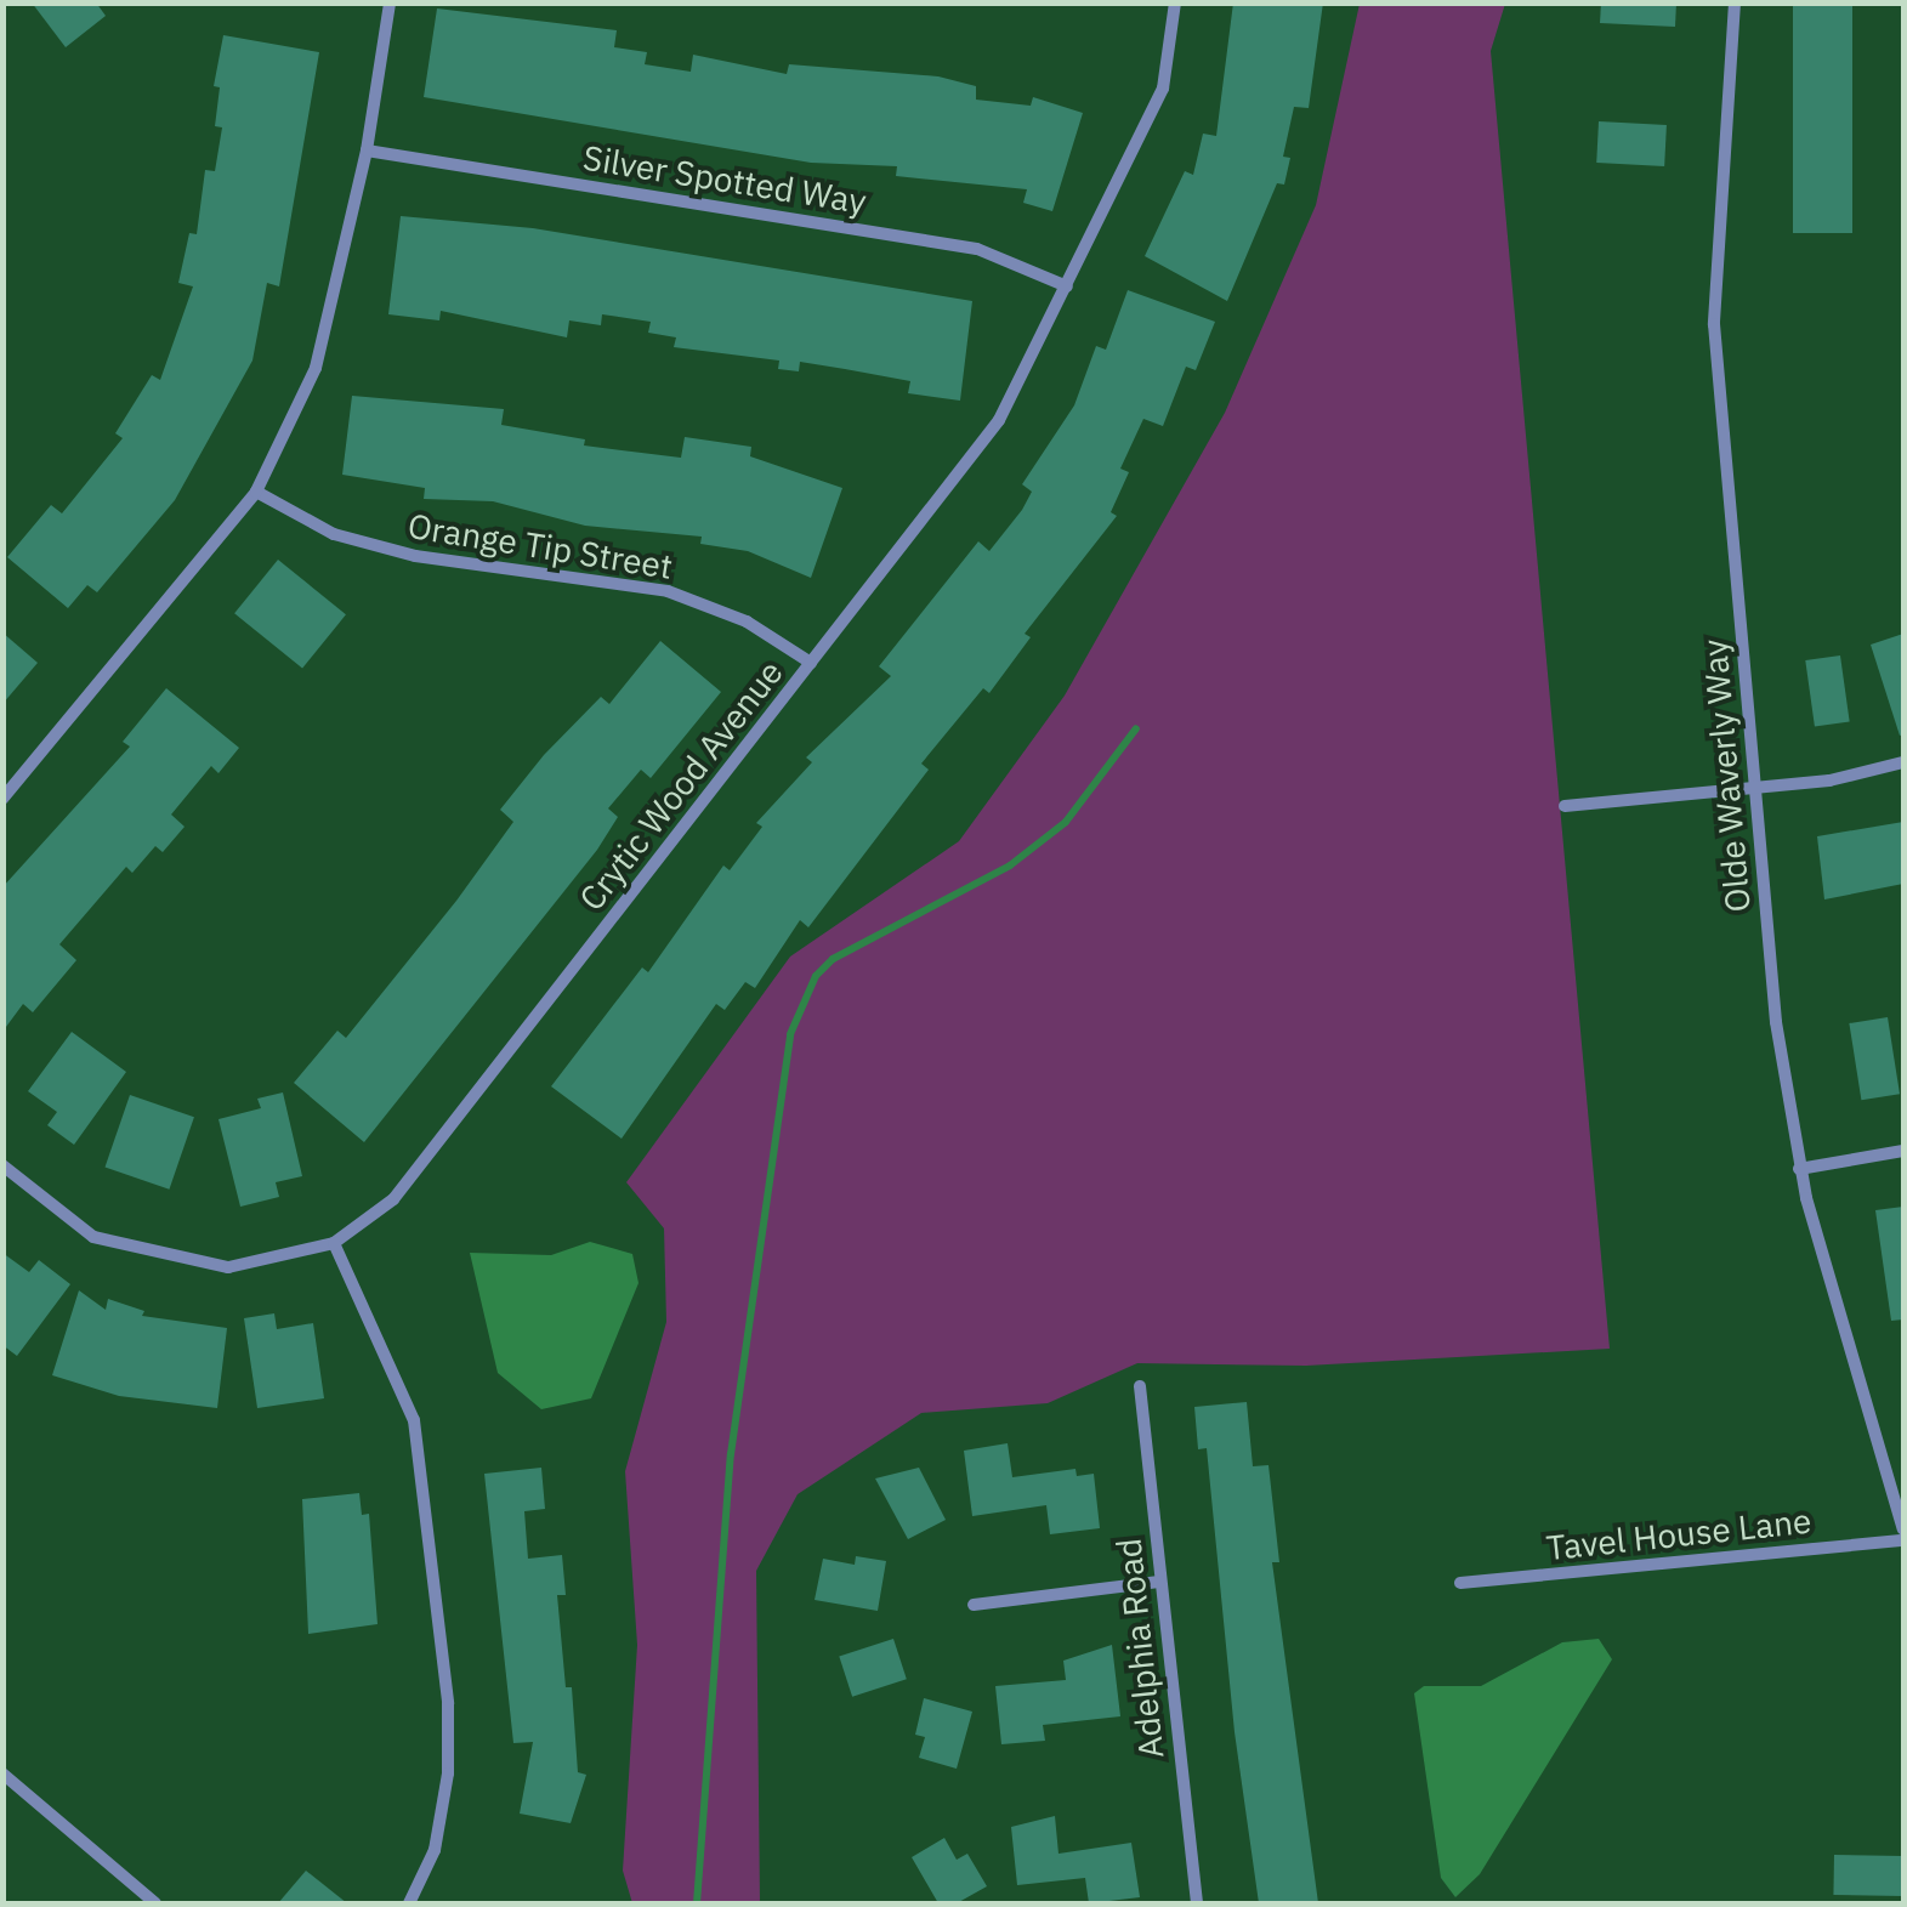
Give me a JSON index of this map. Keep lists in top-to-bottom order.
{
  "streets": {
    "street": [
      "Silver Spotted Way",
      "Orange Tip Street",
      "Olde Waverly Way",
      "Crytic Wood Avenue",
      "Tavel House Lane",
      "Adelphia Road"
    ]
  },
  "crossings": [
    ["Silver Spotted Way", "Crytic Wood Avenue"],
    ["Orange Tip Street", "Crytic Wood Avenue"]
  ]
}
